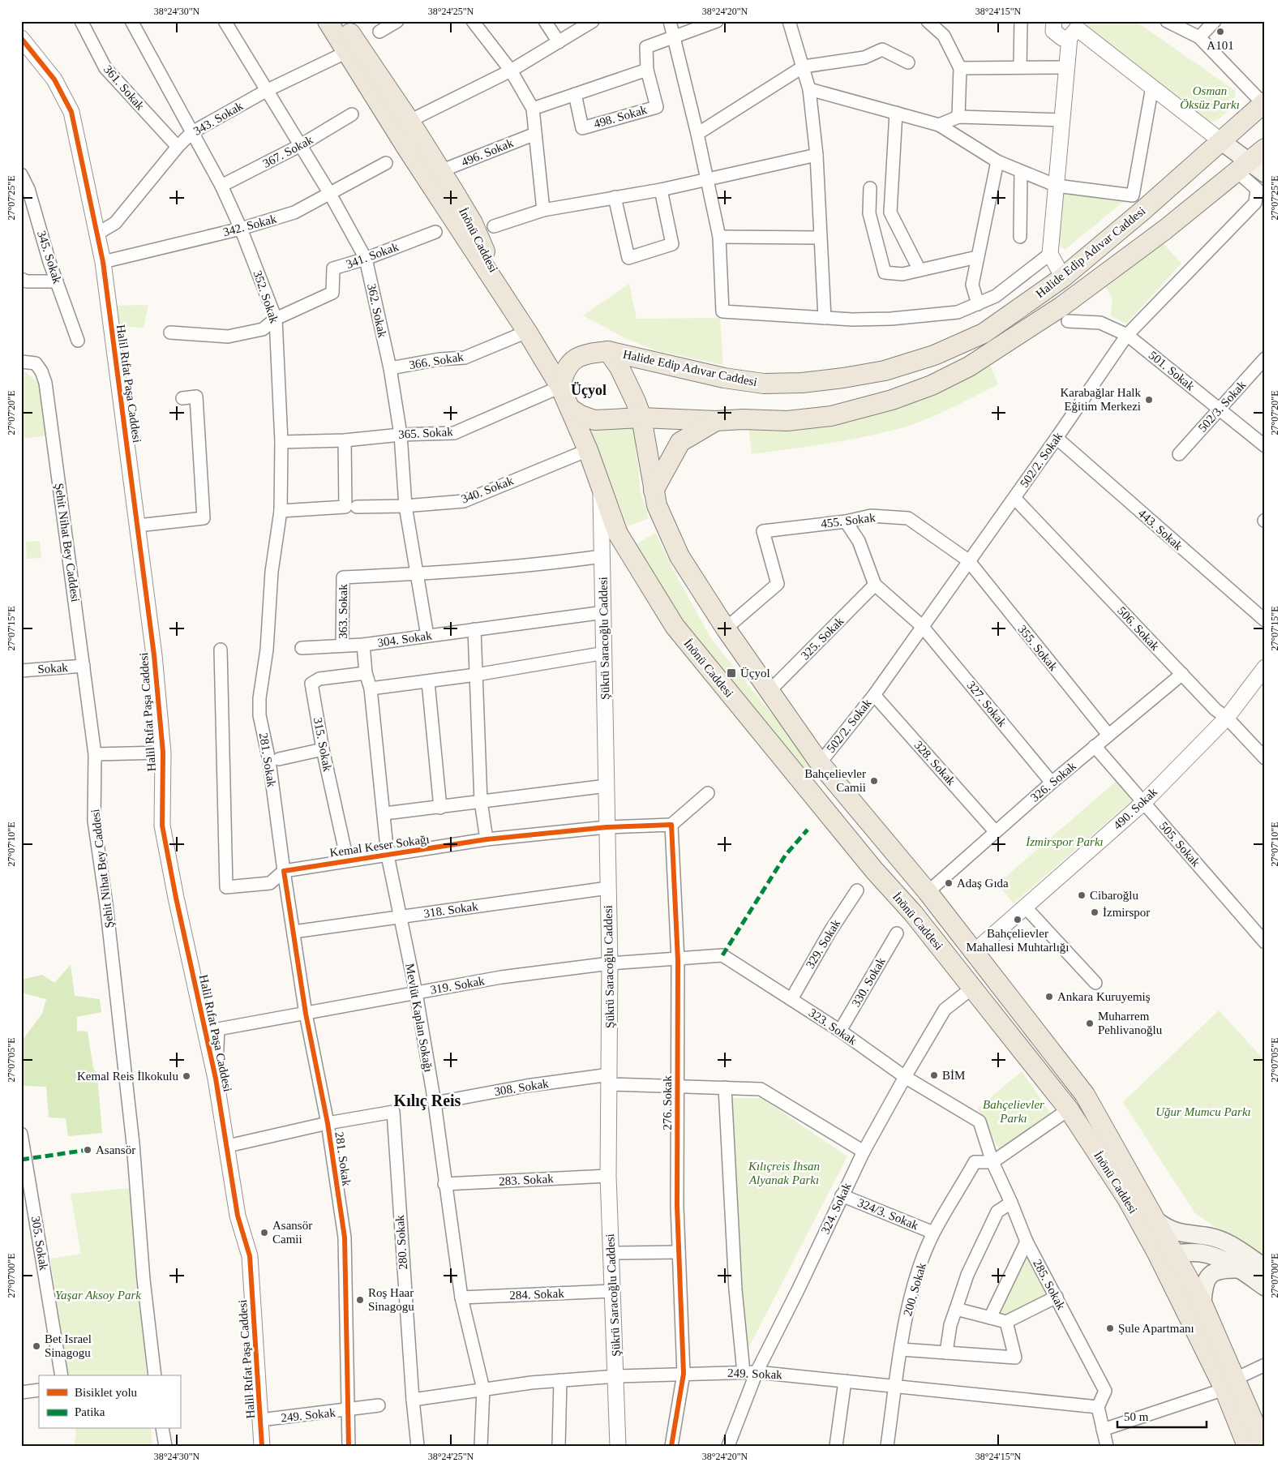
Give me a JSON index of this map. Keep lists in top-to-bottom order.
{
  "streets": {
    "main road": ["İnönü Caddesi", "Halide Edip Adıvar Caddesi"],
    "street": [
      "361. Sokak",
      "498. Sokak",
      "343. Sokak",
      "367. Sokak",
      "496. Sokak",
      "342. Sokak",
      "341. Sokak",
      "345. Sokak",
      "352. Sokak",
      "362. Sokak",
      "366. Sokak",
      "501. Sokak",
      "Halil Rıfat Paşa Caddesi",
      "502/3. Sokak",
      "365. Sokak",
      "502/2. Sokak",
      "340. Sokak",
      "455. Sokak",
      "443. Sokak",
      "Şehit Nihat Bey Caddesi",
      "363. Sokak",
      "506. Sokak",
      "Şükrü Saracoğlu Caddesi",
      "325. Sokak",
      "304. Sokak",
      "355. Sokak",
      "Sokak",
      "327. Sokak",
      "315. Sokak",
      "281. Sokak",
      "328. Sokak",
      "326. Sokak",
      "490. Sokak",
      "505. Sokak",
      "Kemal Keser Sokağı",
      "318. Sokak",
      "329. Sokak",
      "330. Sokak",
      "319. Sokak",
      "Mevlüt Kaplan Sokağı",
      "323. Sokak",
      "308. Sokak",
      "276. Sokak",
      "283. Sokak",
      "324. Sokak",
      "324/3. Sokak",
      "280. Sokak",
      "305. Sokak",
      "285. Sokak",
      "200. Sokak",
      "284. Sokak",
      "249. Sokak"
    ]
  },
  "crossings": [
    ["361. Sokak", "343. Sokak"],
    ["343. Sokak", "İnönü Caddesi"],
    ["343. Sokak", "352. Sokak"],
    ["343. Sokak", "362. Sokak"],
    ["343. Sokak", "Halil Rıfat Paşa Caddesi"],
    ["367. Sokak", "352. Sokak"],
    ["367. Sokak", "362. Sokak"],
    ["496. Sokak", "İnönü Caddesi"],
    ["342. Sokak", "352. Sokak"],
    ["342. Sokak", "362. Sokak"],
    ["342. Sokak", "Halil Rıfat Paşa Caddesi"],
    ["İnönü Caddesi", "Halide Edip Adıvar Caddesi"],
    ["İnönü Caddesi", "366. Sokak"],
    ["İnönü Caddesi", "365. Sokak"],
    ["İnönü Caddesi", "502/2. Sokak"],
    ["İnönü Caddesi", "340. Sokak"],
    ["İnönü Caddesi", "455. Sokak"],
    ["İnönü Caddesi", "Şükrü Saracoğlu Caddesi"],
    ["İnönü Caddesi", "325. Sokak"],
    ["İnönü Caddesi", "326. Sokak"],
    ["İnönü Caddesi", "490. Sokak"],
    ["İnönü Caddesi", "324. Sokak"],
    ["Halide Edip Adıvar Caddesi", "502/2. Sokak"],
    ["341. Sokak", "352. Sokak"],
    ["341. Sokak", "362. Sokak"],
    ["352. Sokak", "365. Sokak"],
    ["352. Sokak", "340. Sokak"],
    ["352. Sokak", "281. Sokak"],
    ["362. Sokak", "366. Sokak"],
    ["362. Sokak", "365. Sokak"],
    ["362. Sokak", "340. Sokak"],
    ["362. Sokak", "363. Sokak"],
    ["362. Sokak", "304. Sokak"],
    ["501. Sokak", "502/3. Sokak"],
    ["501. Sokak", "502/2. Sokak"],
    ["Halil Rıfat Paşa Caddesi", "319. Sokak"],
    ["Halil Rıfat Paşa Caddesi", "249. Sokak"],
    ["502/2. Sokak", "455. Sokak"],
    ["502/2. Sokak", "443. Sokak"],
    ["502/2. Sokak", "506. Sokak"],
    ["502/2. Sokak", "355. Sokak"],
    ["502/2. Sokak", "327. Sokak"],
    ["502/2. Sokak", "328. Sokak"],
    ["455. Sokak", "355. Sokak"],
    ["Şehit Nihat Bey Caddesi", "Sokak"],
    ["363. Sokak", "304. Sokak"],
    ["506. Sokak", "326. Sokak"],
    ["506. Sokak", "490. Sokak"],
    ["Şükrü Saracoğlu Caddesi", "304. Sokak"],
    ["Şükrü Saracoğlu Caddesi", "Kemal Keser Sokağı"],
    ["Şükrü Saracoğlu Caddesi", "318. Sokak"],
    ["Şükrü Saracoğlu Caddesi", "319. Sokak"],
    ["Şükrü Saracoğlu Caddesi", "308. Sokak"],
    ["Şükrü Saracoğlu Caddesi", "283. Sokak"],
    ["Şükrü Saracoğlu Caddesi", "284. Sokak"],
    ["Şükrü Saracoğlu Caddesi", "249. Sokak"],
    ["325. Sokak", "327. Sokak"],
    ["304. Sokak", "Mevlüt Kaplan Sokağı"],
    ["355. Sokak", "326. Sokak"],
    ["327. Sokak", "326. Sokak"],
    ["315. Sokak", "Kemal Keser Sokağı"],
    ["315. Sokak", "Mevlüt Kaplan Sokağı"],
    ["281. Sokak", "Kemal Keser Sokağı"],
    ["281. Sokak", "318. Sokak"],
    ["281. Sokak", "319. Sokak"],
    ["281. Sokak", "280. Sokak"],
    ["281. Sokak", "249. Sokak"],
    ["328. Sokak", "326. Sokak"],
    ["326. Sokak", "505. Sokak"],
    ["490. Sokak", "505. Sokak"],
    ["Kemal Keser Sokağı", "Mevlüt Kaplan Sokağı"],
    ["318. Sokak", "Mevlüt Kaplan Sokağı"],
    ["329. Sokak", "323. Sokak"],
    ["330. Sokak", "323. Sokak"],
    ["319. Sokak", "Mevlüt Kaplan Sokağı"],
    ["319. Sokak", "323. Sokak"],
    ["319. Sokak", "276. Sokak"],
    ["Mevlüt Kaplan Sokağı", "308. Sokak"],
    ["Mevlüt Kaplan Sokağı", "283. Sokak"],
    ["Mevlüt Kaplan Sokağı", "284. Sokak"],
    ["Mevlüt Kaplan Sokağı", "249. Sokak"],
    ["323. Sokak", "276. Sokak"],
    ["323. Sokak", "324. Sokak"],
    ["323. Sokak", "285. Sokak"],
    ["308. Sokak", "276. Sokak"],
    ["308. Sokak", "324. Sokak"],
    ["276. Sokak", "249. Sokak"],
    ["324. Sokak", "324/3. Sokak"],
    ["324. Sokak", "249. Sokak"],
    ["324/3. Sokak", "200. Sokak"],
    ["280. Sokak", "249. Sokak"],
    ["285. Sokak", "200. Sokak"],
    ["285. Sokak", "249. Sokak"],
    ["200. Sokak", "249. Sokak"]
  ],
  "districts": ["Üçyol", "Kılıç Reis"],
  "parks": [
    "Osman Öksüz Parkı",
    "İzmirspor Parkı",
    "Bahçelievler Parkı",
    "Uğur Mumcu Parkı",
    "Kılıçreis İhsan Alyanak Parkı",
    "Yaşar Aksoy Park"
  ],
  "places": {
    "other": [
      "A101",
      "Karabağlar Halk Eğitim Merkezi",
      "Bahçelievler Camii",
      "Adaş Gıda",
      "Cibaroğlu",
      "İzmirspor",
      "Bahçelievler Mahallesi Muhtarlığı",
      "Ankara Kuruyemiş",
      "Muharrem Pehlivanoğlu",
      "BİM",
      "Kemal Reis İlkokulu",
      "Asansör",
      "Asansör Camii",
      "Roş Haar Sinagogu",
      "Şule Apartmanı",
      "Bet Israel Sinagogu"
    ],
    "transit": ["Üçyol"]
  },
  "legend": ["Bisiklet yolu", "Patika"],
  "scale_bar": "50 m",
  "coordinates": [
    "38°24'30\"N",
    "38°24'25\"N",
    "38°24'20\"N",
    "38°24'15\"N",
    "27°07'25\"E",
    "27°07'20\"E",
    "27°07'15\"E",
    "27°07'10\"E",
    "27°07'05\"E",
    "27°07'00\"E"
  ]
}
